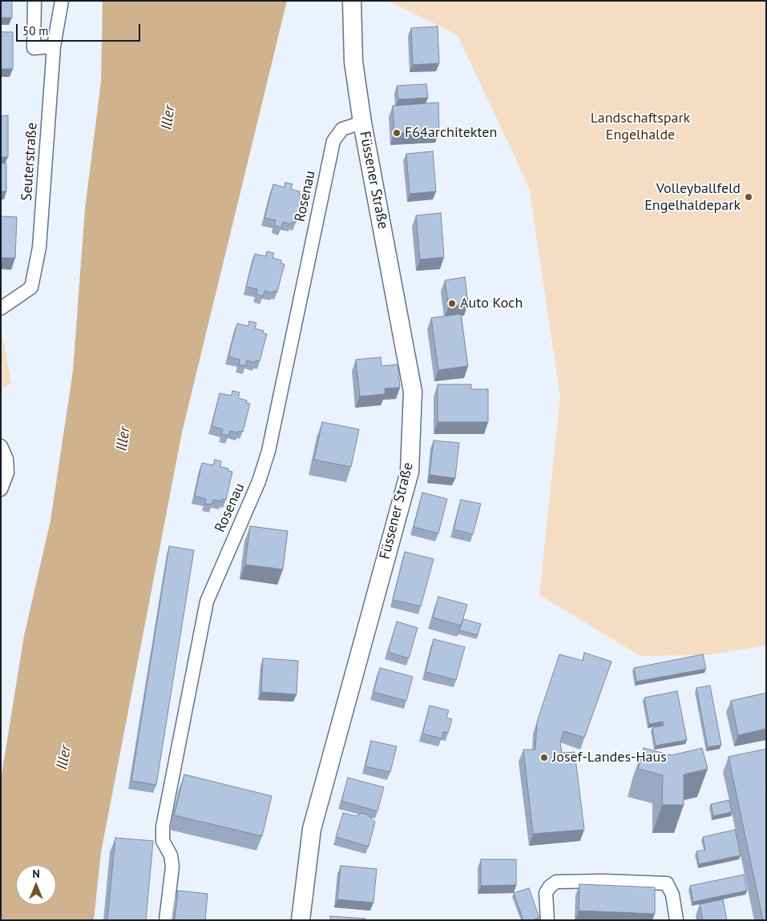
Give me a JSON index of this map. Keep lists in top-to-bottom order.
{
  "streets": {
    "street": ["Seuterstraße", "Füssener Straße", "Rosenau"]
  },
  "crossings": [
    ["Füssener Straße", "Rosenau"]
  ],
  "water": ["Iller"],
  "parks": ["Landschaftspark Engelhalde"],
  "places": [
    "F64architekten",
    "Volleyballfeld Engelhaldepark",
    "Auto Koch",
    "Josef-Landes-Haus"
  ],
  "scale_bar": "50 m",
  "north": "top"
}
